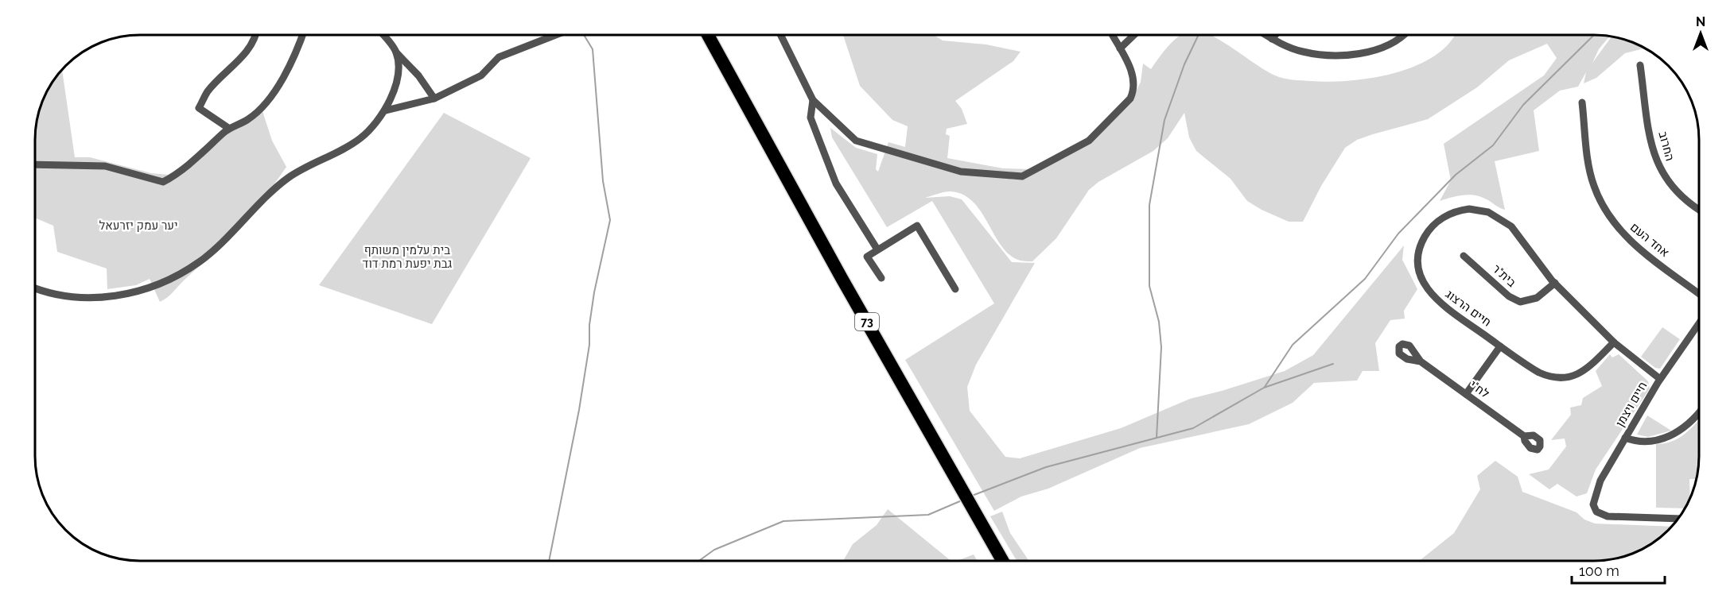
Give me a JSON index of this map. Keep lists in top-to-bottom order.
{
  "streets": {
    "highway": ["73"],
    "street": [
      "החרוב",
      "אחד העם",
      "בית\"ר",
      "חיים הרצוג",
      "לח\"י",
      "חיים ויצמן"
    ]
  },
  "crossings": [
    ["בית\"ר", "חיים הרצוג"],
    ["חיים הרצוג", "חיים ויצמן"]
  ],
  "parks": ["יער עמק יזרעאל", "בית עלמין משותף גבת יפעת רמת דוד"],
  "scale_bar": "100 m",
  "north": "top"
}
